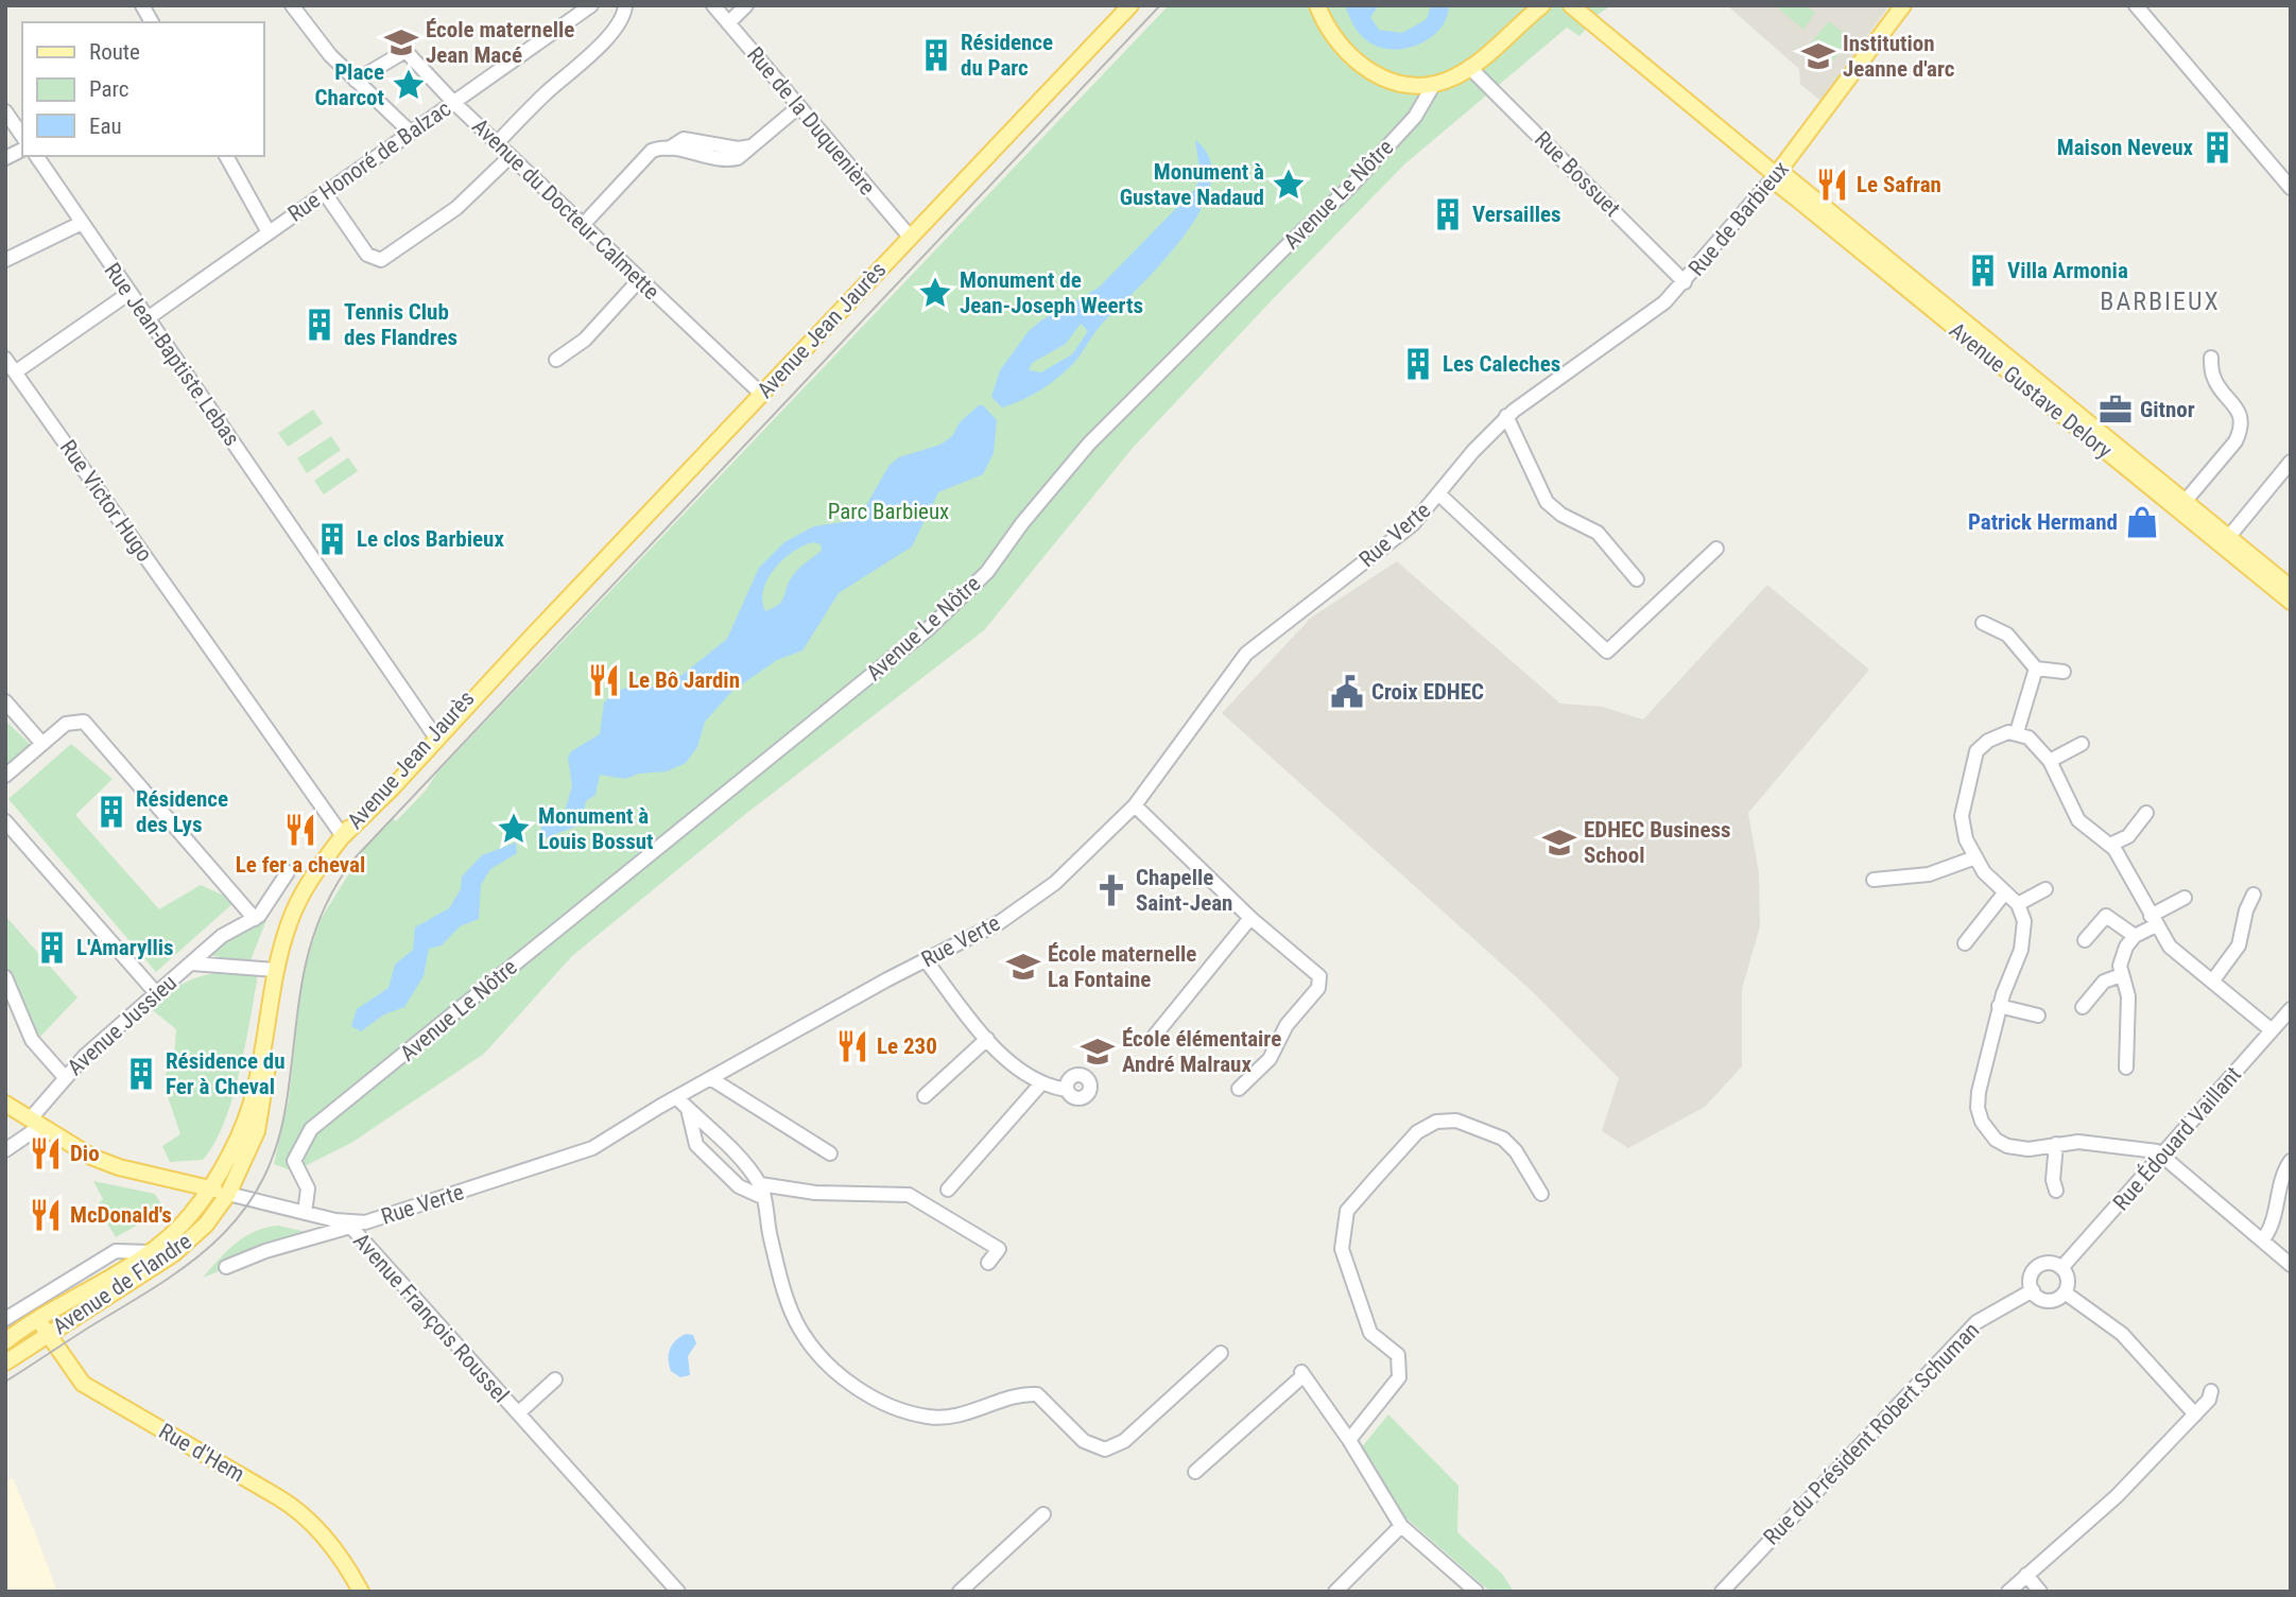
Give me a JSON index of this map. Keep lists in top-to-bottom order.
{
  "streets": {
    "main road": [
      "Rue de Barbieux",
      "Avenue Jean Jaurès",
      "Avenue Gustave Delory",
      "Avenue de Flandre",
      "Rue d'Hem"
    ],
    "street": [
      "Rue de la Duquenière",
      "Rue Honoré de Balzac",
      "Rue Bossuet",
      "Avenue Le Nôtre",
      "Avenue du Docteur Calmette",
      "Rue Jean-Baptiste Lebas",
      "Rue Victor Hugo",
      "Rue Verte",
      "Avenue Jussieu",
      "Rue Édouard Vaillant",
      "Avenue François Roussel",
      "Rue du Président Robert Schuman"
    ]
  },
  "crossings": [
    ["Rue de la Duquenière", "Avenue Jean Jaurès"],
    ["Rue Honoré de Balzac", "Avenue du Docteur Calmette"],
    ["Rue Honoré de Balzac", "Rue Jean-Baptiste Lebas"],
    ["Rue Bossuet", "Rue de Barbieux"],
    ["Avenue Le Nôtre", "Rue Verte"],
    ["Avenue du Docteur Calmette", "Avenue Jean Jaurès"],
    ["Rue de Barbieux", "Avenue Gustave Delory"],
    ["Rue de Barbieux", "Rue Verte"],
    ["Avenue Jean Jaurès", "Rue Jean-Baptiste Lebas"],
    ["Avenue Jean Jaurès", "Rue Victor Hugo"],
    ["Avenue Jean Jaurès", "Rue Verte"],
    ["Avenue Jean Jaurès", "Avenue Jussieu"],
    ["Avenue Jean Jaurès", "Avenue de Flandre"],
    ["Rue Verte", "Avenue de Flandre"],
    ["Rue Verte", "Avenue François Roussel"],
    ["Rue Édouard Vaillant", "Rue du Président Robert Schuman"],
    ["Avenue de Flandre", "Rue d'Hem"]
  ],
  "districts": ["BARBIEUX"],
  "parks": ["Parc Barbieux"],
  "places": {
    "school or university": [
      "École maternelle Jean Macé",
      "Institution Jeanne d'arc",
      "EDHEC Business School",
      "École maternelle La Fontaine",
      "École élémentaire André Malraux"
    ],
    "building": [
      "Résidence du Parc",
      "Maison Neveux",
      "Versailles",
      "Villa Armonia",
      "Tennis Club des Flandres",
      "Les Caleches",
      "Le clos Barbieux",
      "Résidence des Lys",
      "L'Amaryllis",
      "Résidence du Fer à Cheval"
    ],
    "place": [
      "Place Charcot",
      "Monument à Gustave Nadaud",
      "Monument de Jean-Joseph Weerts",
      "Monument à Louis Bossut"
    ],
    "restaurant": [
      "Le Safran",
      "Le Bô Jardin",
      "Le fer a cheval",
      "Le 230",
      "Dio",
      "McDonald's"
    ],
    "office": ["Gitnor"],
    "shop": ["Patrick Hermand"],
    "public building": ["Croix EDHEC"],
    "church": ["Chapelle Saint-Jean"]
  },
  "legend": ["Route", "Parc", "Eau"]
}
